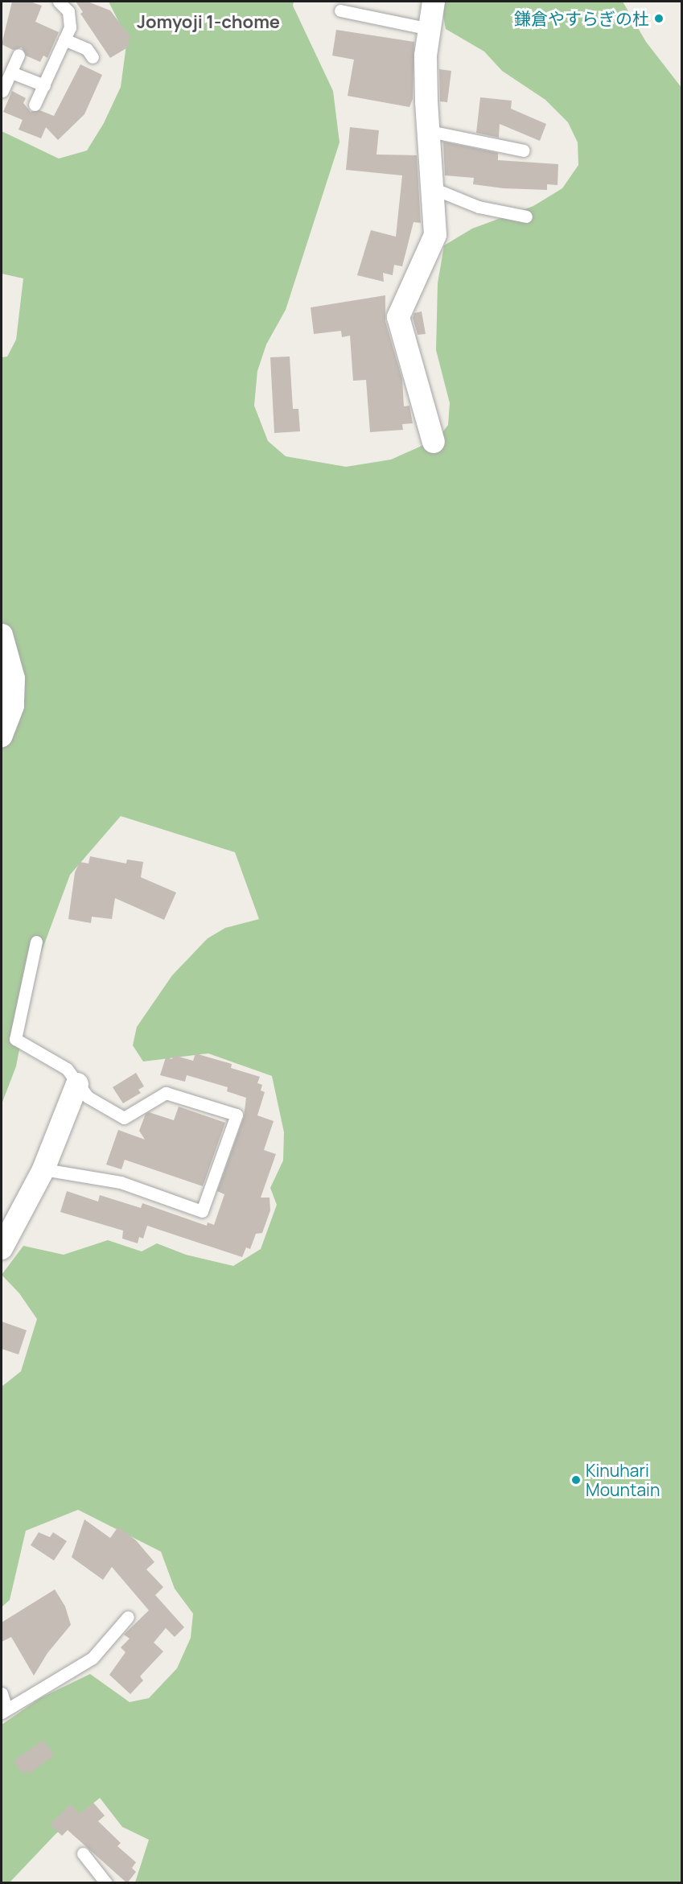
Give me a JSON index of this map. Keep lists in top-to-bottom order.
{
  "districts": ["Jomyoji 1-chome"],
  "places": ["鎌倉やすらぎの杜", "Kinuhari Mountain"]
}
